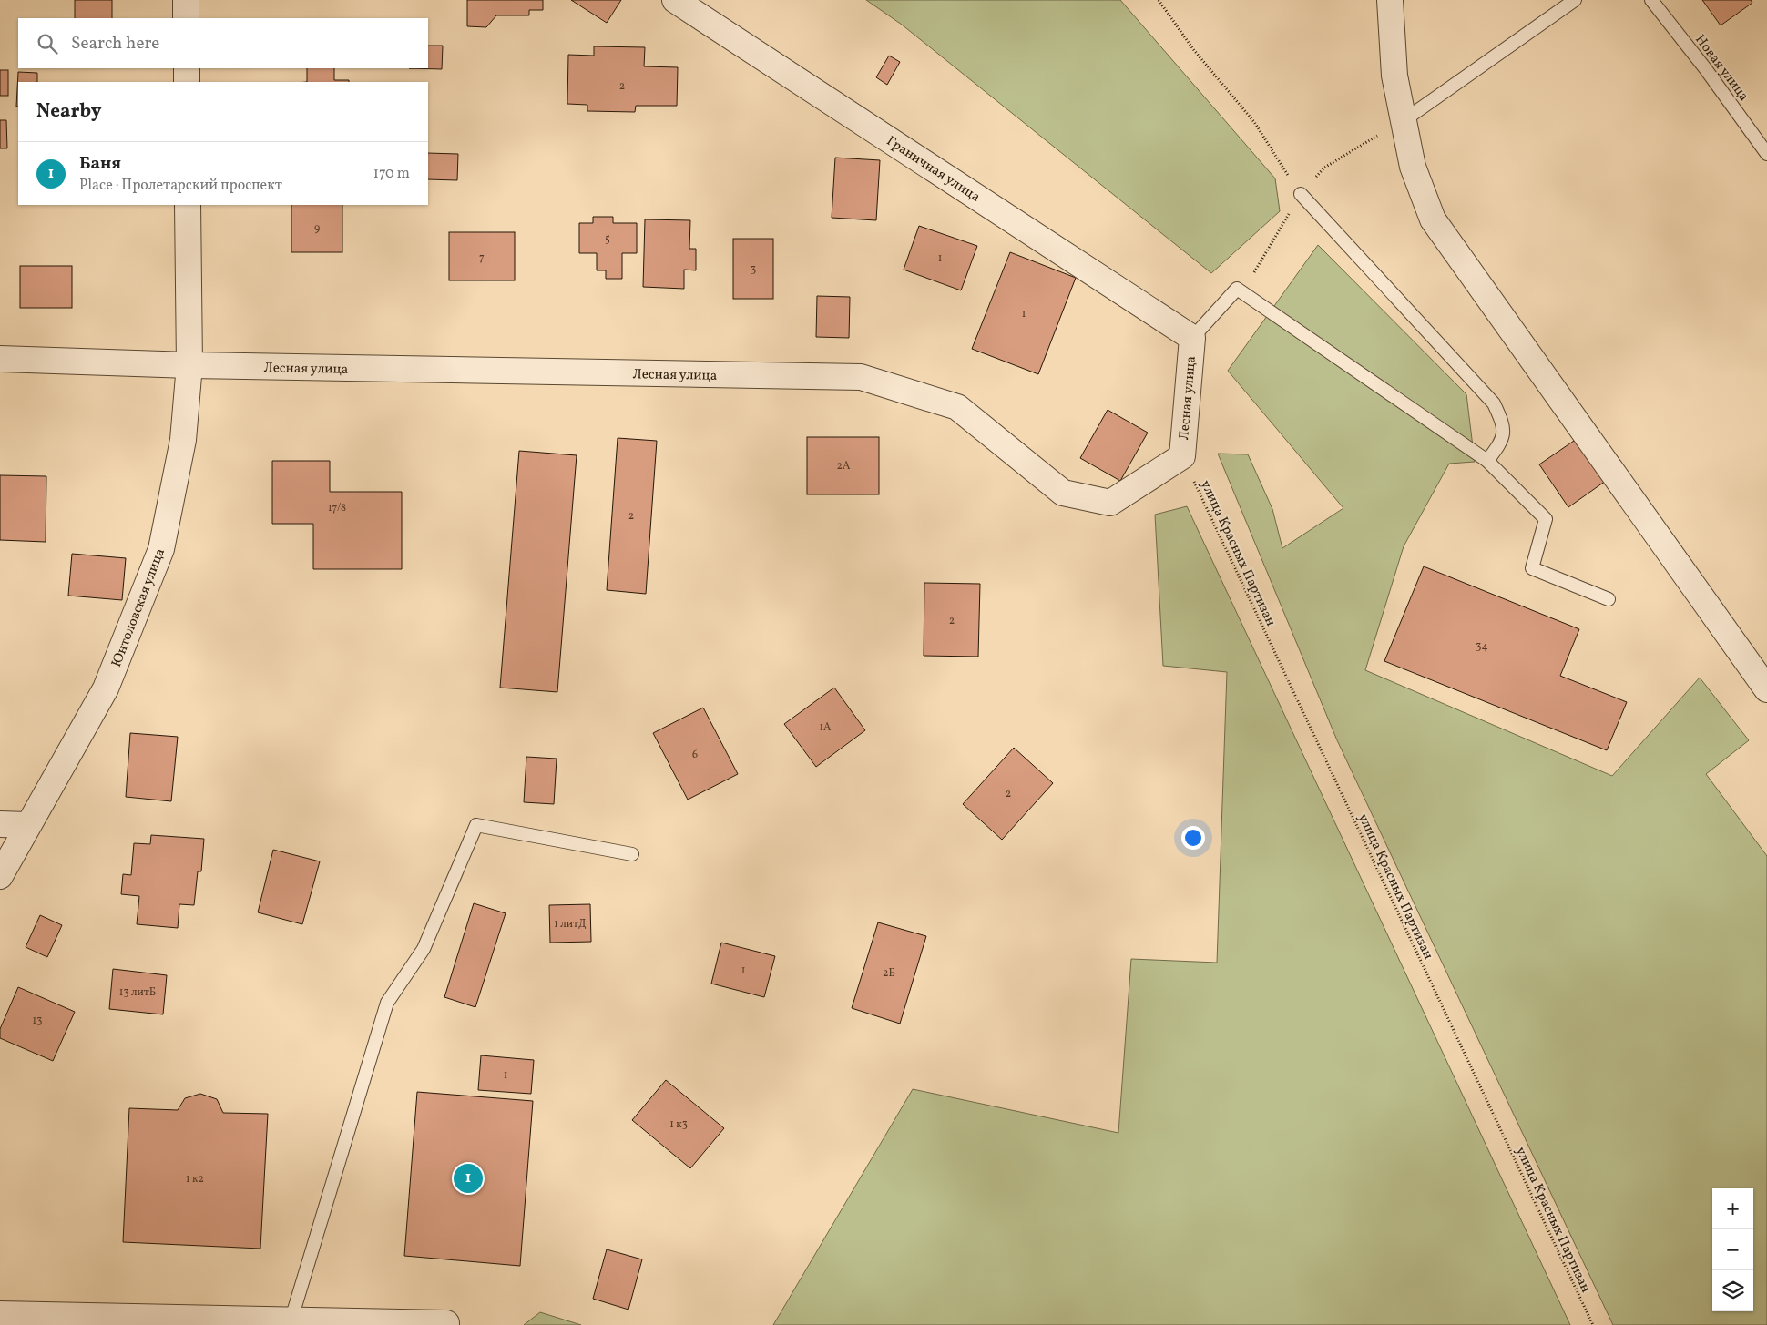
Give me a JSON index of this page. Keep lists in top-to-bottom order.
{
  "streets": {
    "street": ["Граничная улица", "Лесная улица", "Юнтоловская улица"],
    "lane": ["Новая улица"],
    "path": ["улица Красных Партизан"]
  },
  "crossings": [
    ["Граничная улица", "Лесная улица"],
    ["Лесная улица", "улица Красных Партизан"],
    ["Лесная улица", "Юнтоловская улица"]
  ],
  "house_numbers": [
    "2",
    "9",
    "5",
    "7",
    "1",
    "3",
    "1",
    "2А",
    "17/8",
    "2",
    "2",
    "34",
    "1А",
    "6",
    "2",
    "1 литД",
    "1",
    "2Б",
    "13 литБ",
    "13",
    "1",
    "1 к3",
    "1 к2"
  ],
  "page": {
    "search": "Search here",
    "heading": "Nearby",
    "list": [
      {
        "mark": "1",
        "name": "Баня",
        "note": "Place · Пролетарский проспект",
        "value": "170 m"
      }
    ],
    "pins": "1",
    "map_buttons": ["+", "−"]
  }
}
